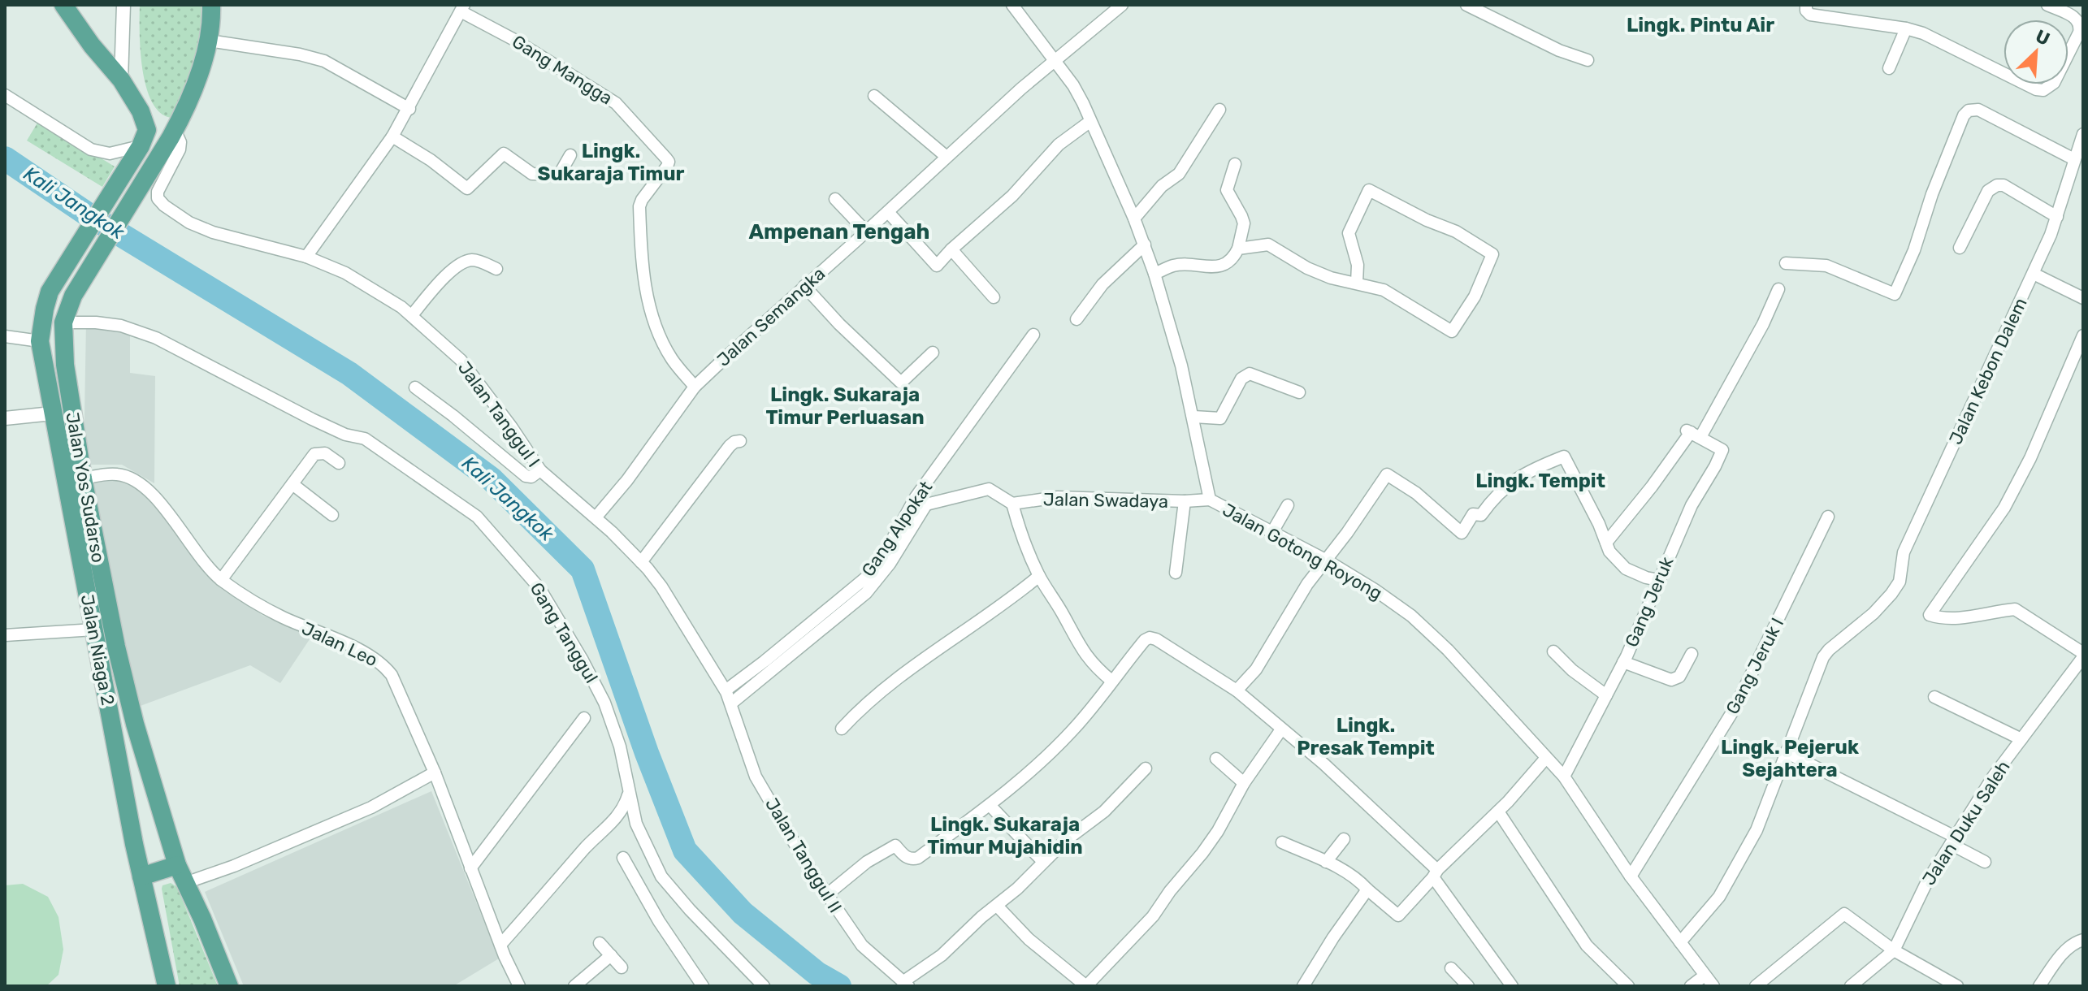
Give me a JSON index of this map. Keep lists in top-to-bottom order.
{
  "streets": {
    "main road": ["Jalan Yos Sudarso", "Jalan Niaga 2"],
    "street": [
      "Gang Mangga",
      "Jalan Semangka",
      "Jalan Kebon Dalem",
      "Jalan Tanggul I",
      "Jalan Swadaya",
      "Gang Alpokat",
      "Jalan Gotong Royong",
      "Gang Jeruk",
      "Gang Tanggul",
      "Jalan Leo",
      "Gang Jeruk I",
      "Jalan Duku Saleh",
      "Jalan Tanggul II"
    ]
  },
  "crossings": [
    ["Gang Mangga", "Jalan Semangka"],
    ["Jalan Semangka", "Jalan Tanggul I"],
    ["Jalan Semangka", "Jalan Gotong Royong"],
    ["Jalan Tanggul I", "Jalan Yos Sudarso"],
    ["Jalan Tanggul I", "Gang Alpokat"],
    ["Jalan Tanggul I", "Jalan Tanggul II"],
    ["Jalan Yos Sudarso", "Gang Tanggul"],
    ["Jalan Yos Sudarso", "Jalan Leo"],
    ["Jalan Swadaya", "Jalan Gotong Royong"],
    ["Gang Alpokat", "Jalan Tanggul II"],
    ["Jalan Gotong Royong", "Gang Jeruk"],
    ["Jalan Gotong Royong", "Gang Jeruk I"]
  ],
  "districts": [
    "Lingk. Pintu Air",
    "Lingk. Sukaraja Timur",
    "Ampenan Tengah",
    "Lingk. Sukaraja Timur Perluasan",
    "Lingk. Tempit",
    "Lingk. Presak Tempit",
    "Lingk. Pejeruk Sejahtera",
    "Lingk. Sukaraja Timur Mujahidin"
  ],
  "water": ["Kali Jangkok"],
  "north": "top right"
}
